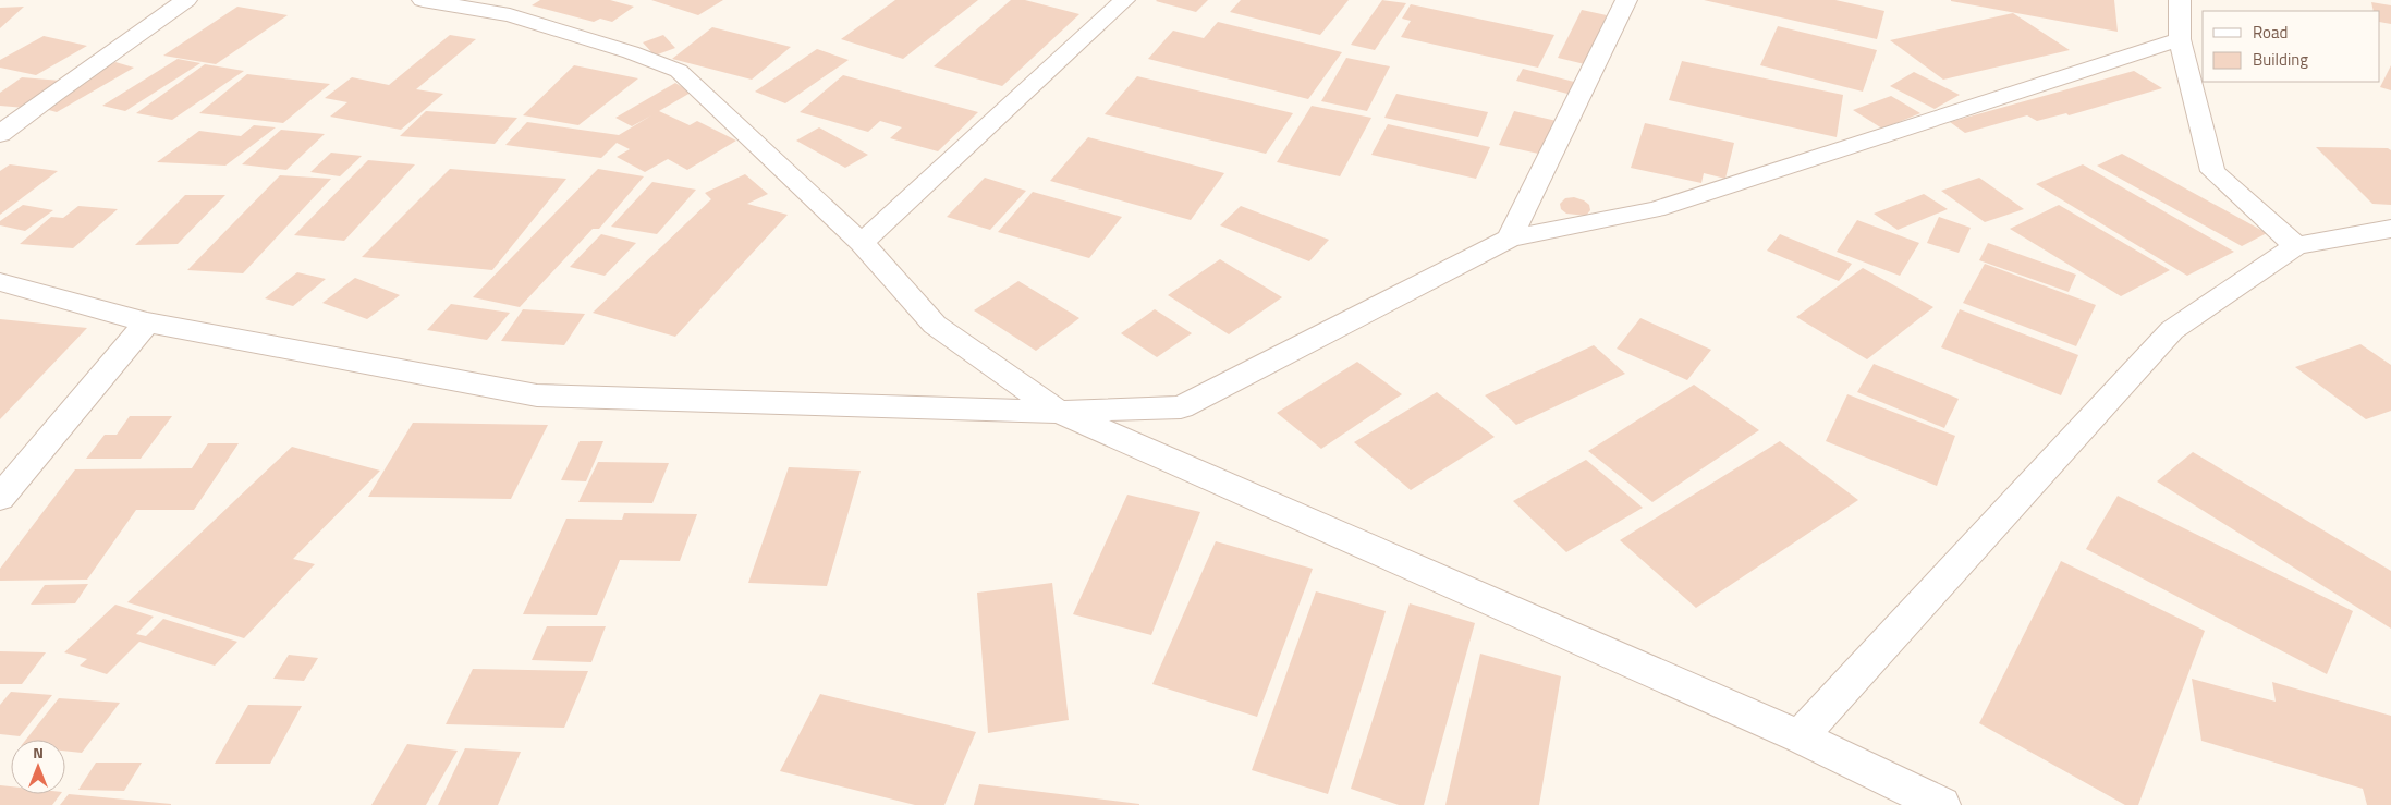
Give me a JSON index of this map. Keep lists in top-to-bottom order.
{
  "legend": ["Road", "Building"],
  "north": "top"
}
